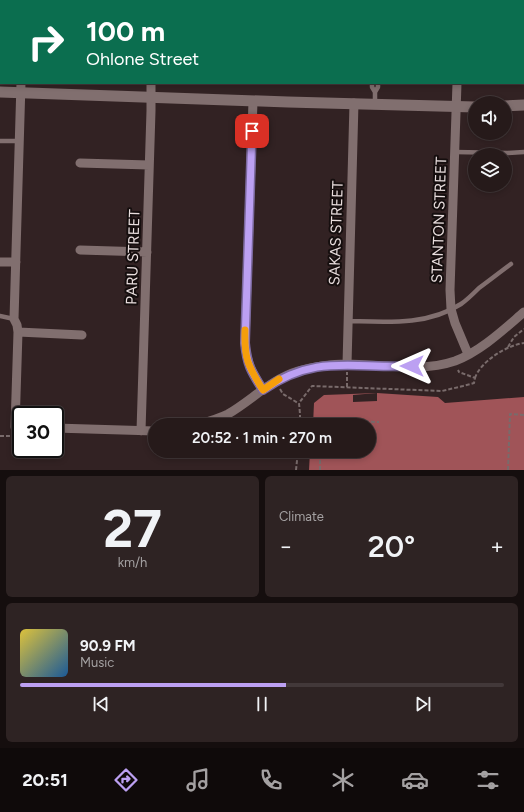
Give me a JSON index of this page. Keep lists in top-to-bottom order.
{
  "streets": {
    "street": ["STANTON STREET", "SAKAS STREET", "PARU STREET"]
  },
  "page": {
    "turn": ["100 m", "Ohlone Street"],
    "limit": "30",
    "trip": "20:52 · 1 min · 270 m",
    "tile": [
      ["27", "km/h"],
      "Climate"
    ],
    "heat": ["−", "20°", "+"],
    "song": ["90.9 FM", "Music"],
    "tabs": "20:51"
  }
}
